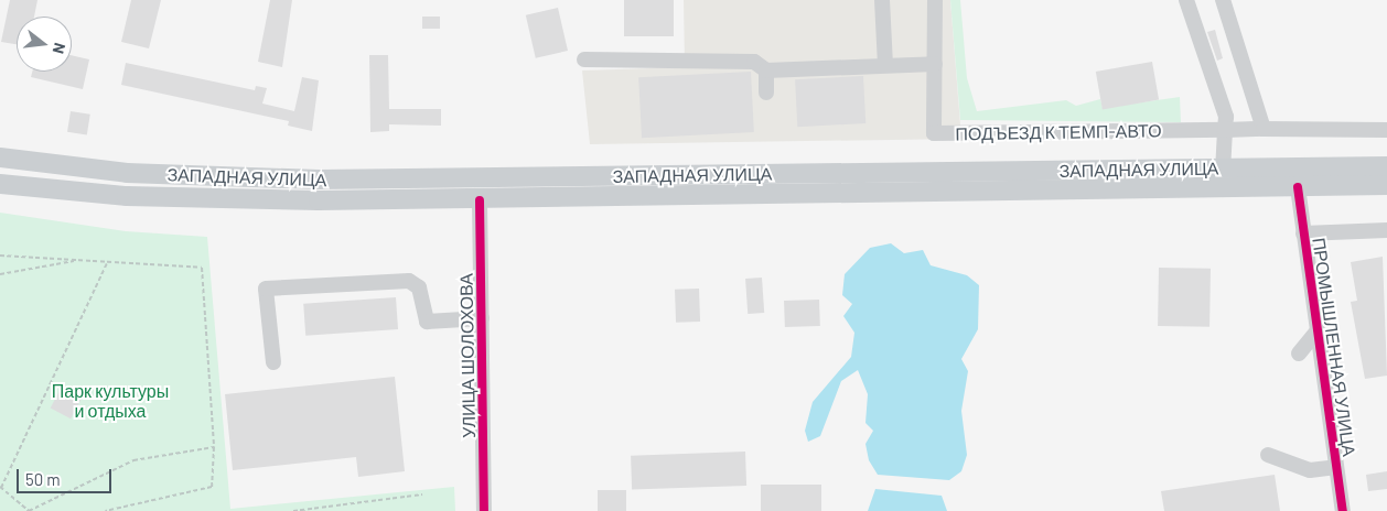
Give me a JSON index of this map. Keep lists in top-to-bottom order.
{
  "streets": {
    "main road": ["ЗАПАДНАЯ УЛИЦА"],
    "street": ["ПОДЪЕЗД К ТЕМП-АВТО", "ПРОМЫШЛЕННАЯ УЛИЦА", "УЛИЦА ШОЛОХОВА"]
  },
  "crossings": [
    ["ЗАПАДНАЯ УЛИЦА", "ПРОМЫШЛЕННАЯ УЛИЦА"],
    ["ЗАПАДНАЯ УЛИЦА", "УЛИЦА ШОЛОХОВА"]
  ],
  "parks": ["Парк культуры и отдыха"],
  "scale_bar": "50 m",
  "north": "right"
}
